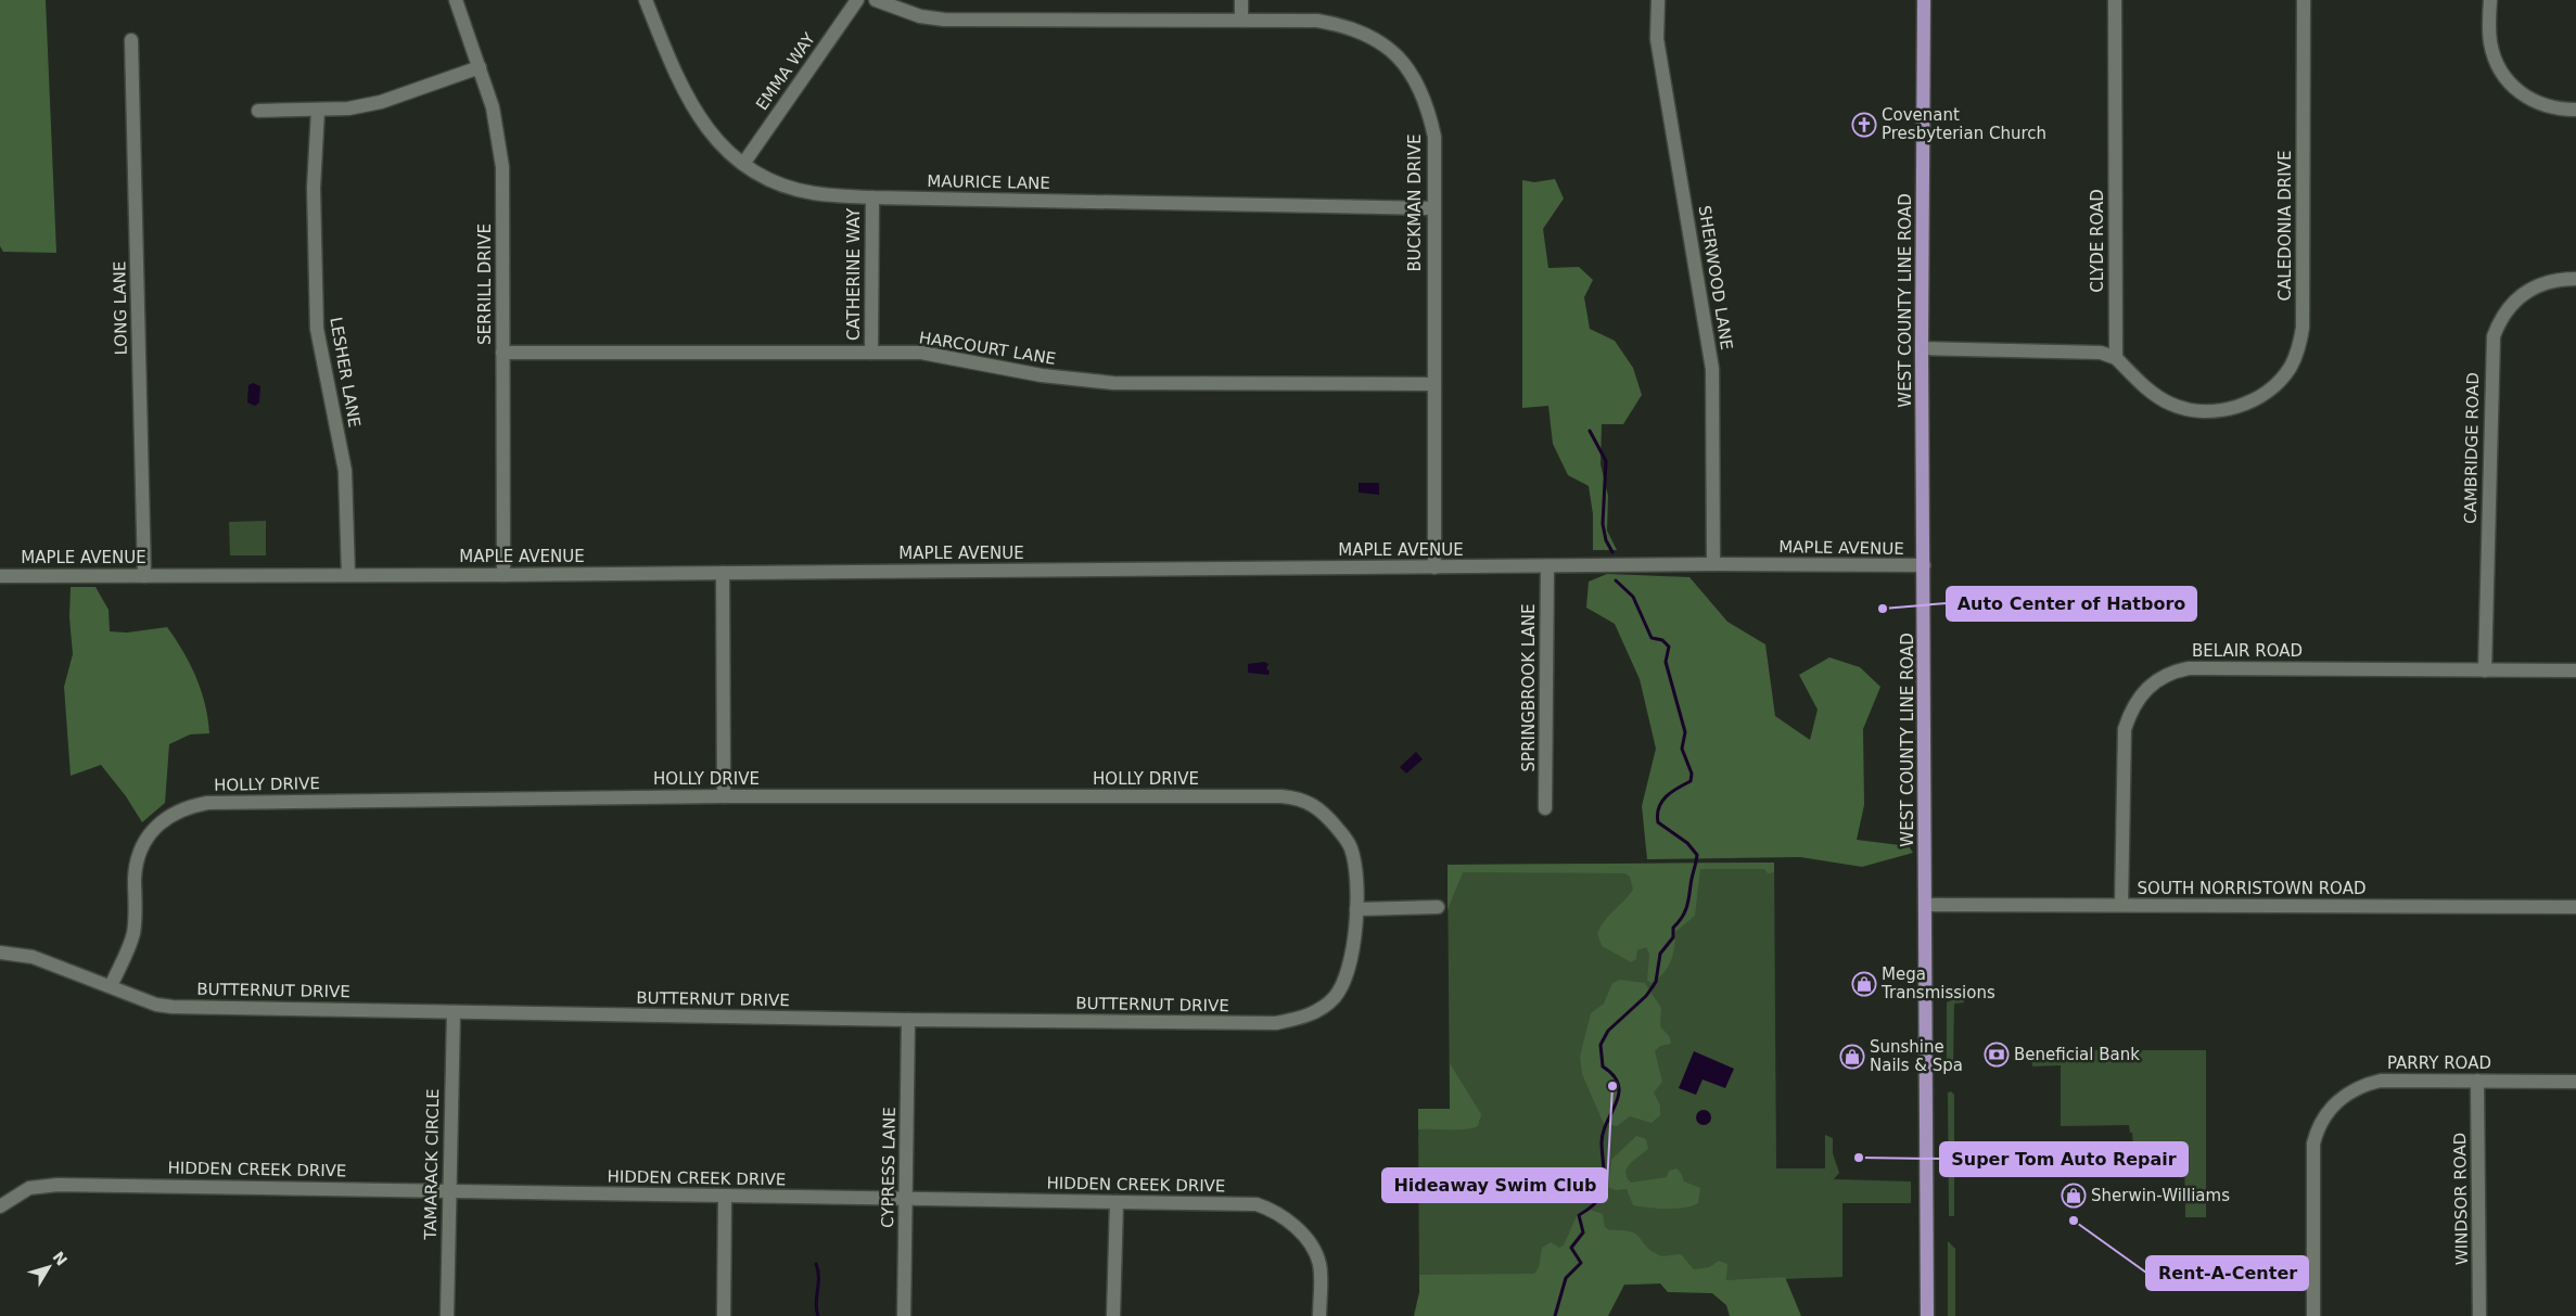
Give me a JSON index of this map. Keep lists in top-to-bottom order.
{
  "streets": {
    "main road": ["WEST COUNTY LINE ROAD"],
    "street": [
      "EMMA WAY",
      "MAURICE LANE",
      "BUCKMAN DRIVE",
      "CALEDONIA DRIVE",
      "CLYDE ROAD",
      "CATHERINE WAY",
      "SHERWOOD LANE",
      "SERRILL DRIVE",
      "LONG LANE",
      "HARCOURT LANE",
      "LESHER LANE",
      "CAMBRIDGE ROAD",
      "MAPLE AVENUE",
      "BELAIR ROAD",
      "SPRINGBROOK LANE",
      "HOLLY DRIVE",
      "SOUTH NORRISTOWN ROAD",
      "BUTTERNUT DRIVE",
      "PARRY ROAD",
      "TAMARACK CIRCLE",
      "CYPRESS LANE",
      "HIDDEN CREEK DRIVE",
      "WINDSOR ROAD"
    ]
  },
  "crossings": [
    ["EMMA WAY", "MAURICE LANE"],
    ["MAURICE LANE", "BUCKMAN DRIVE"],
    ["MAURICE LANE", "CATHERINE WAY"],
    ["BUCKMAN DRIVE", "HARCOURT LANE"],
    ["BUCKMAN DRIVE", "MAPLE AVENUE"],
    ["CALEDONIA DRIVE", "CLYDE ROAD"],
    ["CATHERINE WAY", "HARCOURT LANE"],
    ["SHERWOOD LANE", "MAPLE AVENUE"],
    ["SERRILL DRIVE", "HARCOURT LANE"],
    ["SERRILL DRIVE", "MAPLE AVENUE"],
    ["WEST COUNTY LINE ROAD", "MAPLE AVENUE"],
    ["WEST COUNTY LINE ROAD", "SOUTH NORRISTOWN ROAD"],
    ["LONG LANE", "MAPLE AVENUE"],
    ["LESHER LANE", "MAPLE AVENUE"],
    ["CAMBRIDGE ROAD", "BELAIR ROAD"],
    ["MAPLE AVENUE", "SPRINGBROOK LANE"],
    ["BELAIR ROAD", "SOUTH NORRISTOWN ROAD"],
    ["HOLLY DRIVE", "BUTTERNUT DRIVE"],
    ["BUTTERNUT DRIVE", "TAMARACK CIRCLE"],
    ["BUTTERNUT DRIVE", "CYPRESS LANE"],
    ["PARRY ROAD", "WINDSOR ROAD"],
    ["TAMARACK CIRCLE", "HIDDEN CREEK DRIVE"],
    ["CYPRESS LANE", "HIDDEN CREEK DRIVE"]
  ],
  "places": {
    "church": ["Covenant Presbyterian Church"],
    "other": [
      "Auto Center of Hatboro",
      "Hideaway Swim Club",
      "Super Tom Auto Repair",
      "Rent-A-Center"
    ],
    "shop": ["Mega Transmissions", "Sunshine Nails & Spa", "Sherwin-Williams"],
    "bank": ["Beneficial Bank"]
  },
  "north": "top right"
}
